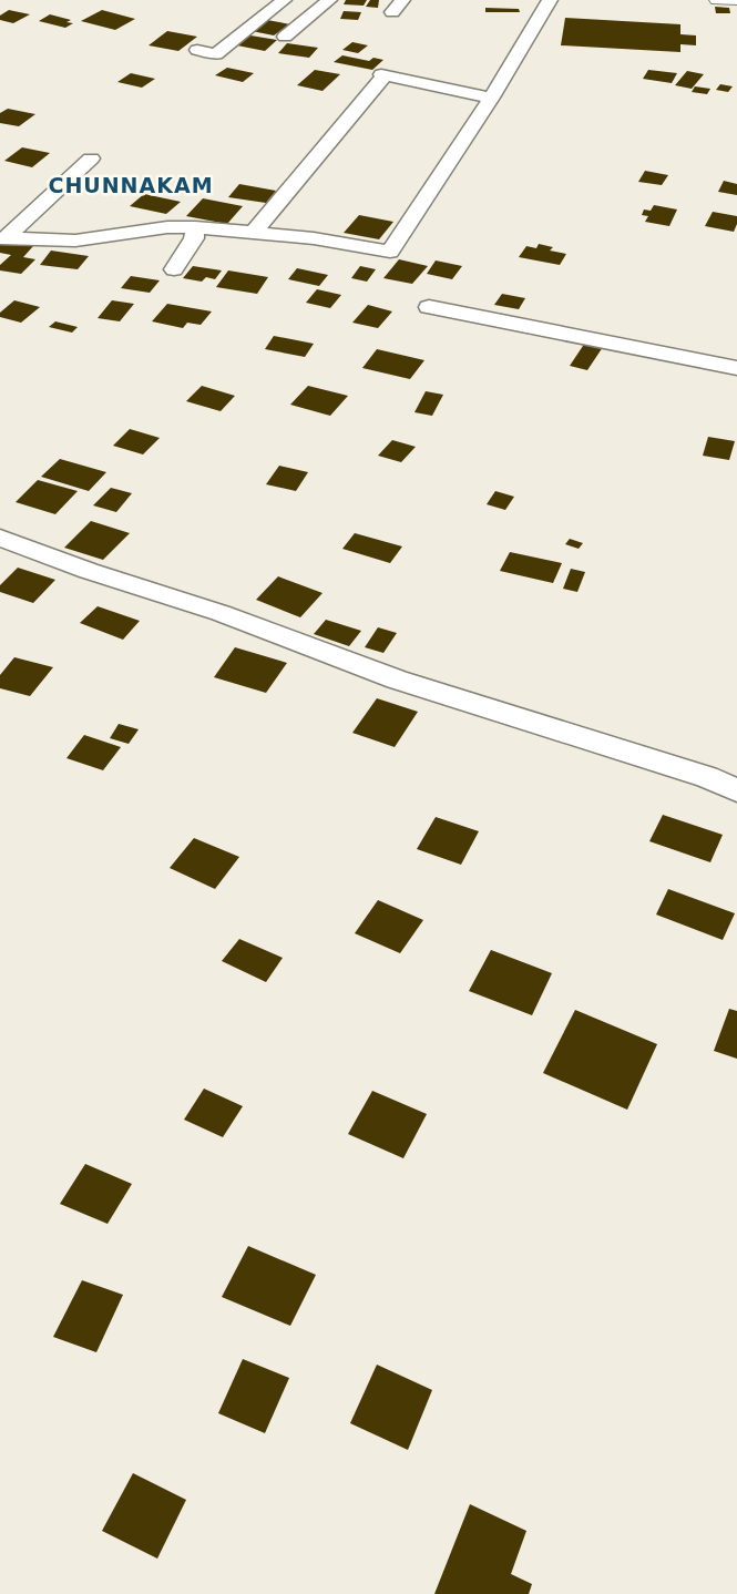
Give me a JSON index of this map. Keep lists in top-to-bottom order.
{
  "districts": ["CHUNNAKAM"]
}
